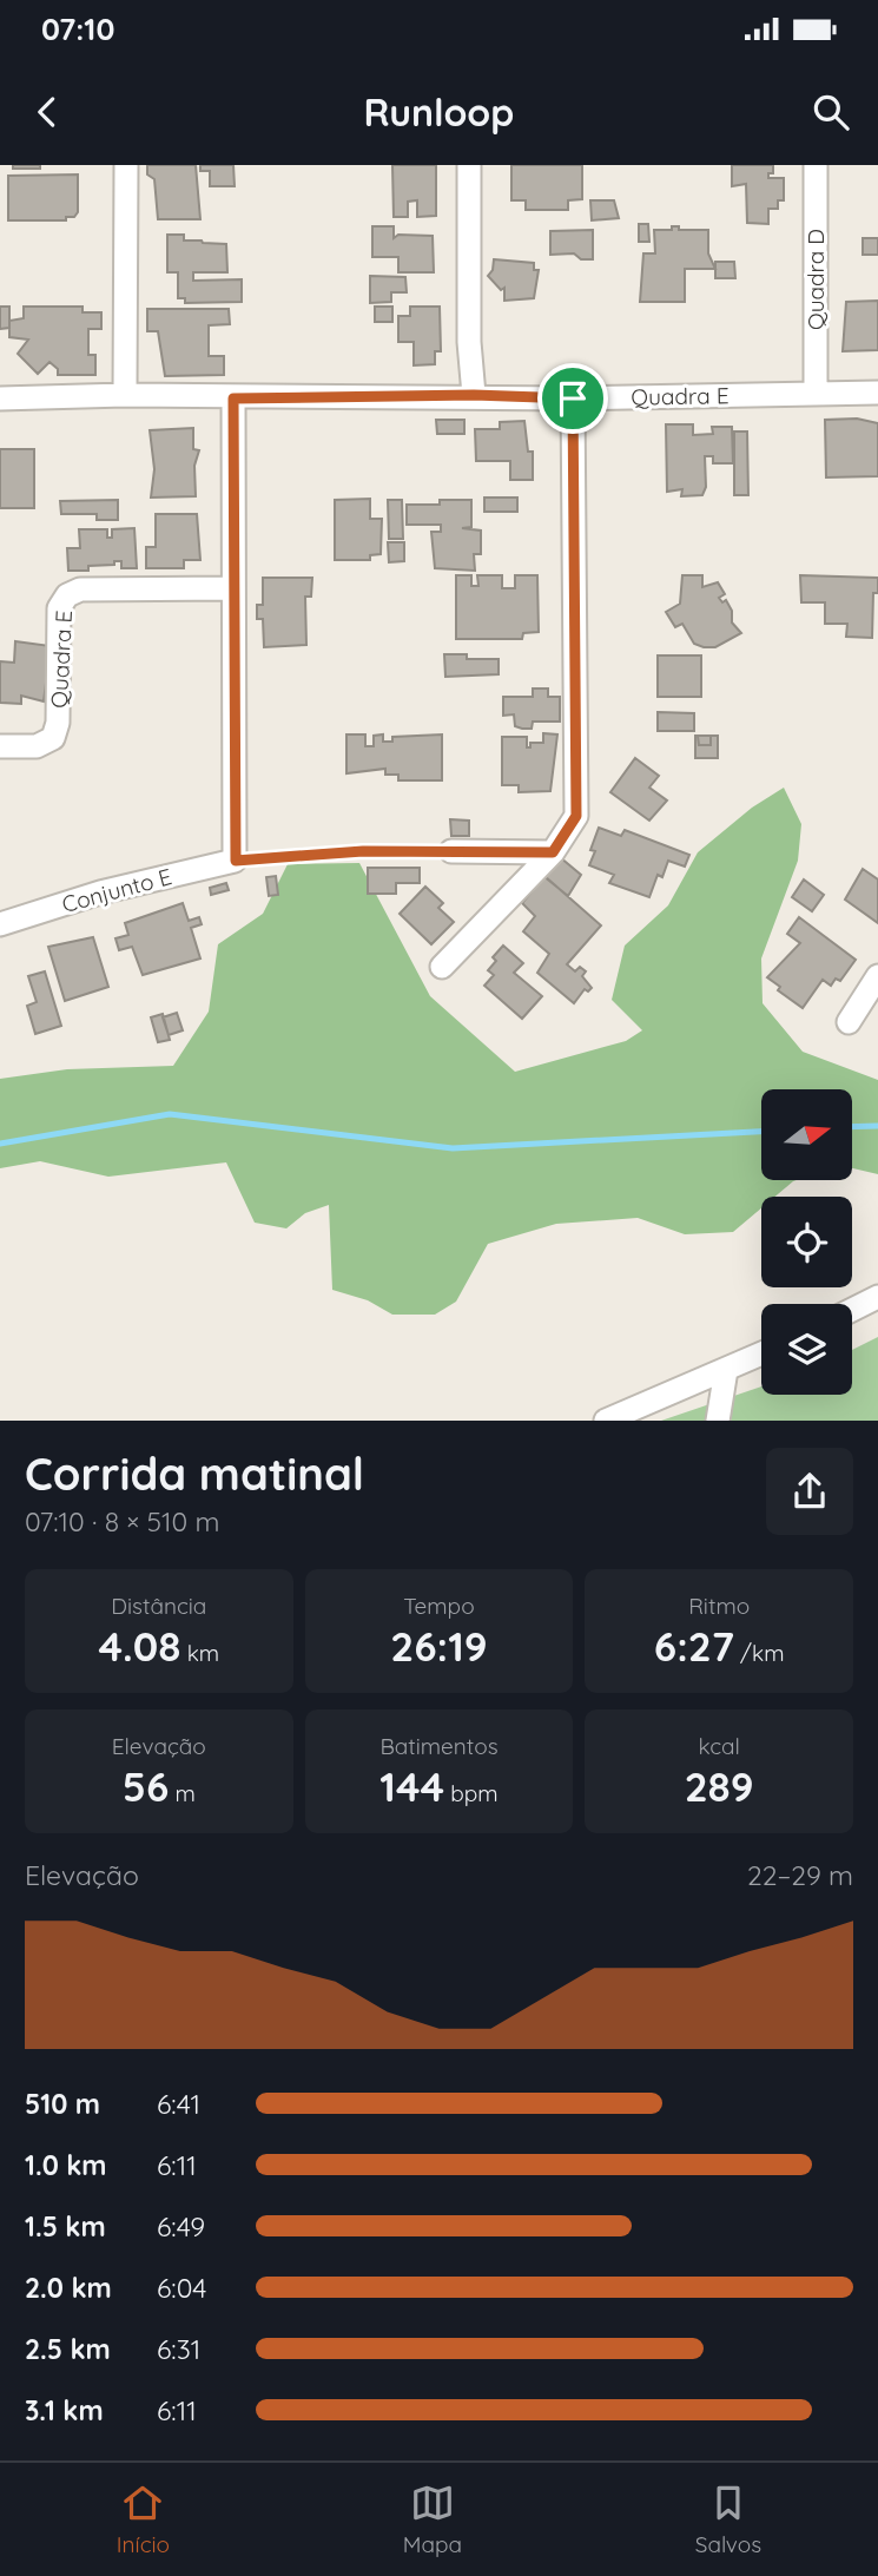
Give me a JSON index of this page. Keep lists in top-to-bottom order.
{
  "streets": {
    "street": ["Quadra D", "Quadra E", "Conjunto E"]
  },
  "crossings": [
    ["Quadra D", "Quadra E"]
  ],
  "north": "right",
  "page": {
    "status": "07:10",
    "header": "Runloop",
    "heading": ["Corrida matinal", "07:10 · 8 × 510 m"],
    "stats": [
      ["Distância", "4.08 km"],
      ["Tempo", "26:19"],
      ["Ritmo", "6:27 /km"],
      ["Elevação", "56 m"],
      ["Batimentos", "144 bpm"],
      ["kcal", "289"]
    ],
    "chart": ["Elevação", "22–29 m"],
    "list": [
      {
        "name": "510 m",
        "note": "6:41"
      },
      {
        "name": "1.0 km",
        "note": "6:11"
      },
      {
        "name": "1.5 km",
        "note": "6:49"
      },
      {
        "name": "2.0 km",
        "note": "6:04"
      },
      {
        "name": "2.5 km",
        "note": "6:31"
      },
      {
        "name": "3.1 km",
        "note": "6:11"
      }
    ],
    "tabs": ["Início", "Mapa", "Salvos"]
  }
}
